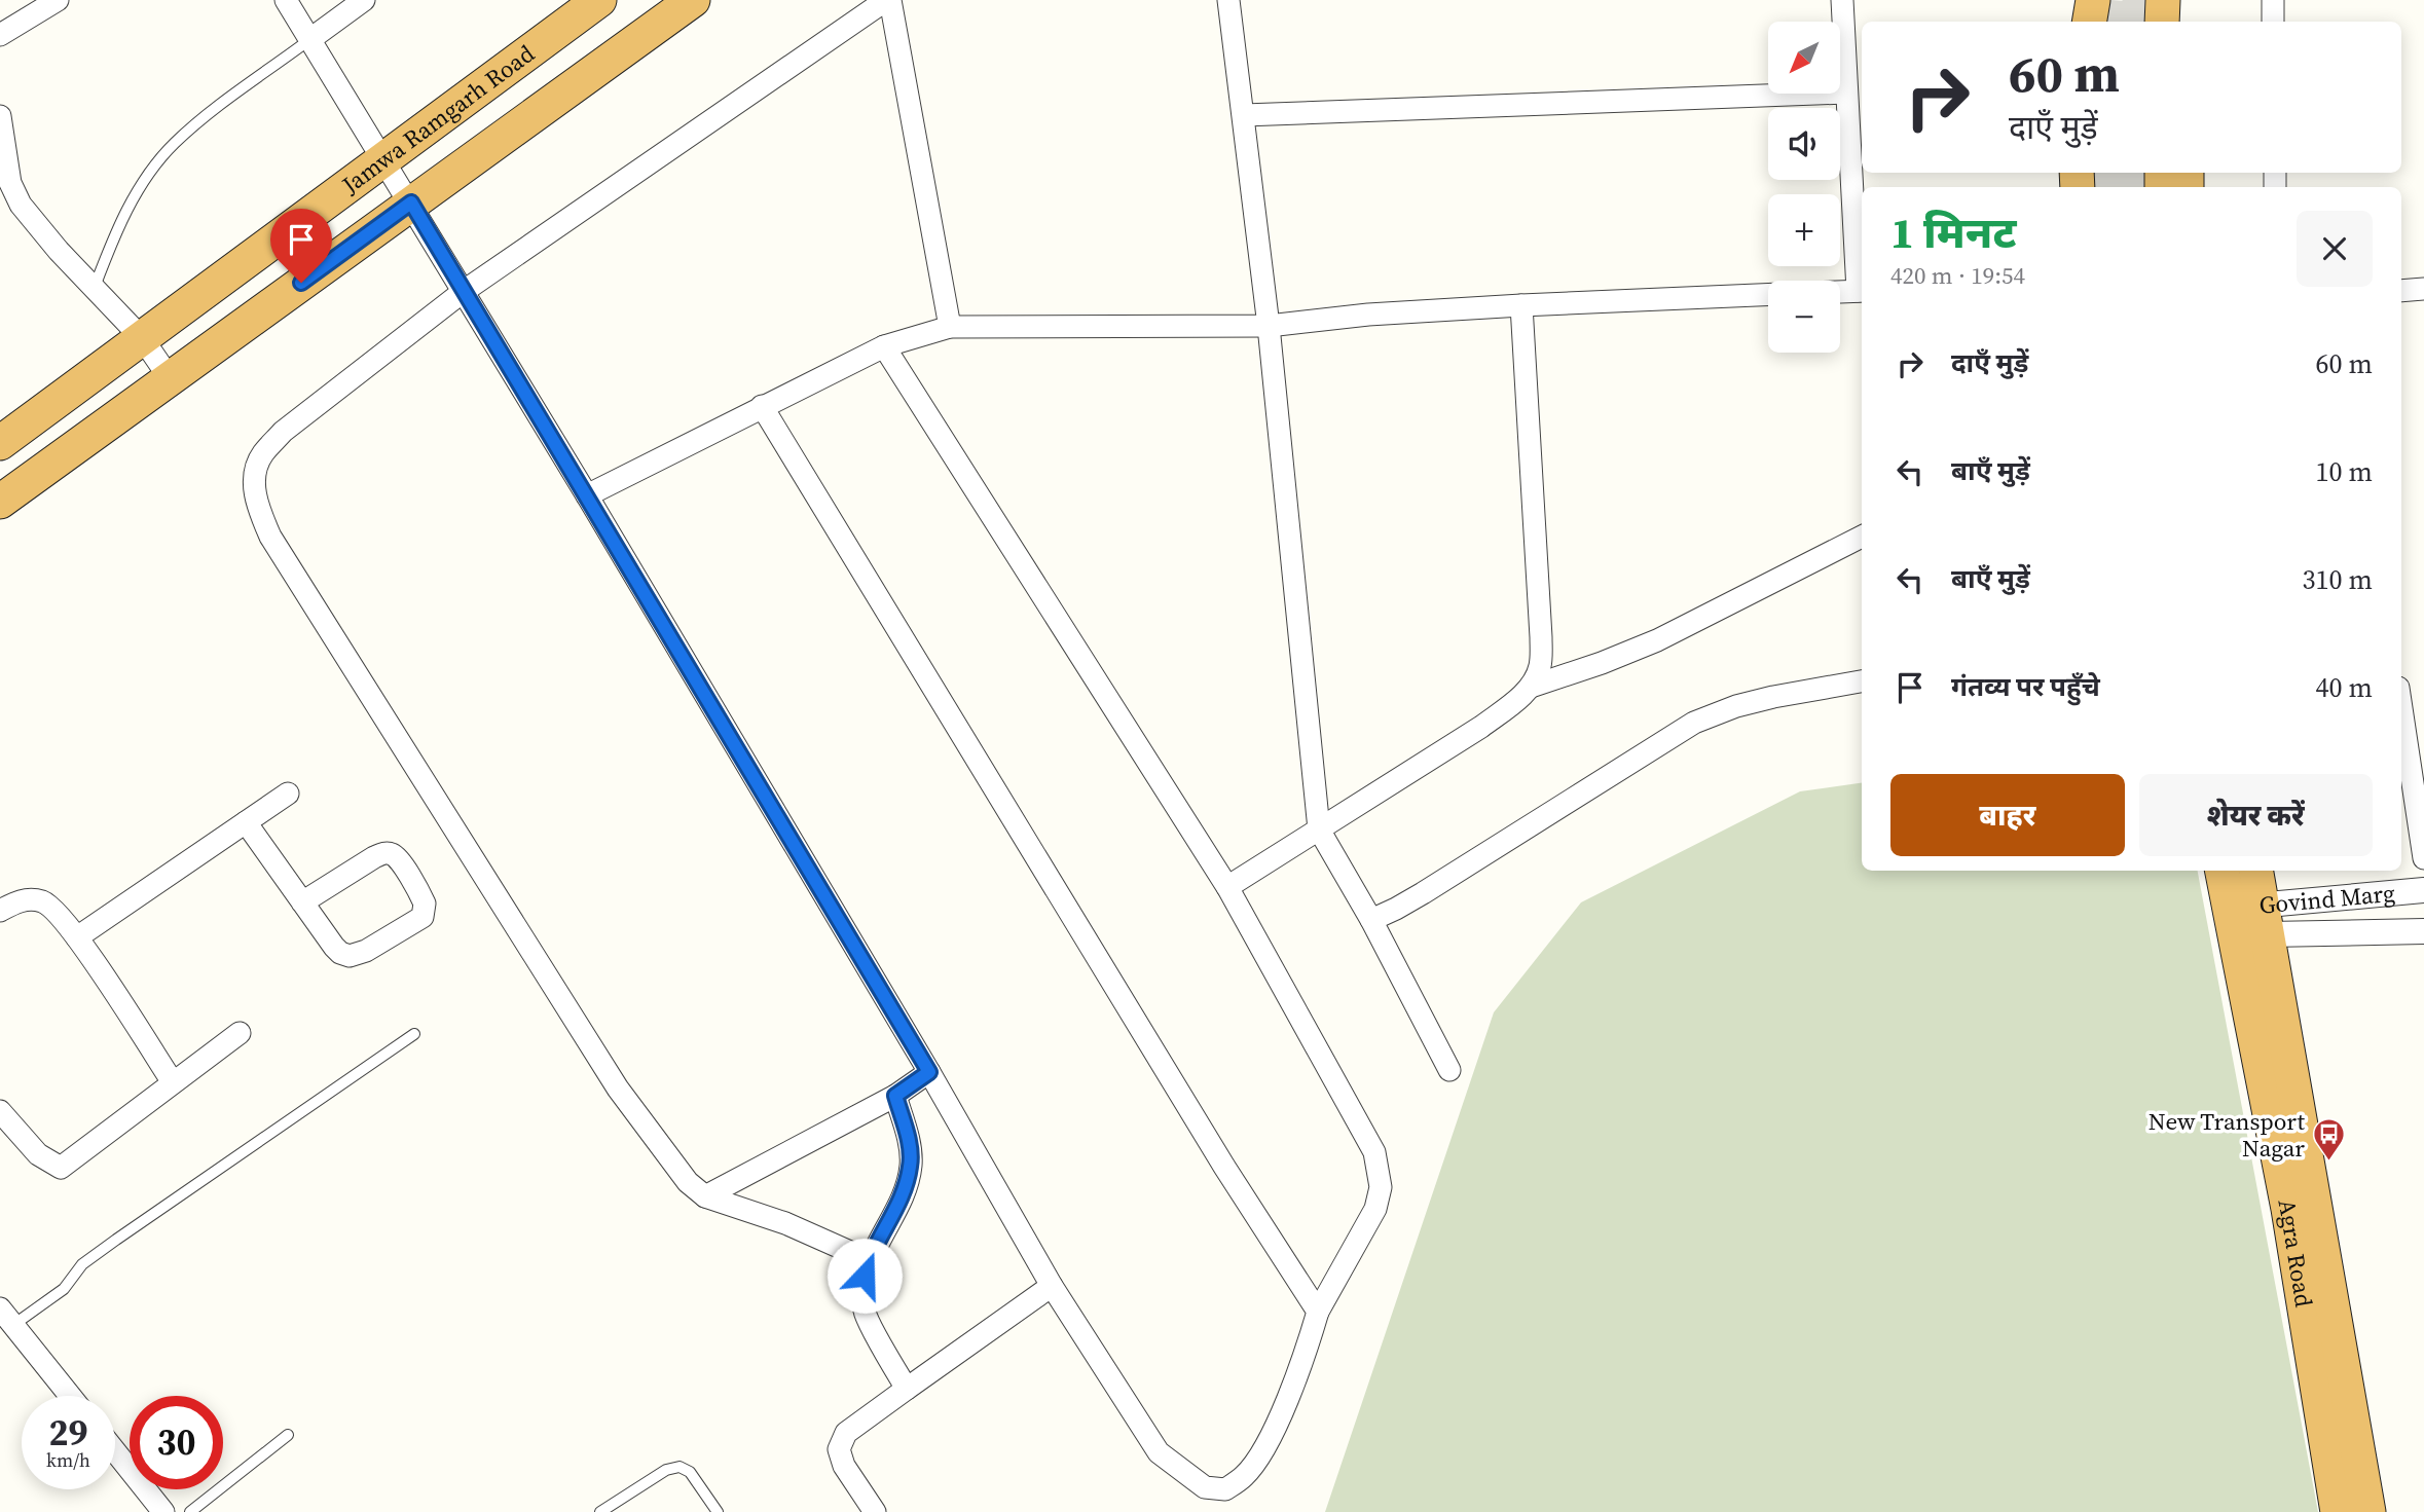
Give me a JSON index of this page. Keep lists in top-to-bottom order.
{
  "streets": {
    "highway": ["Jamwa Ramgarh Road", "Agra Road"],
    "street": ["Govind Marg"]
  },
  "crossings": [
    ["Govind Marg", "Agra Road"]
  ],
  "places": {
    "bus stop": ["New Transport Nagar"]
  },
  "north": "bottom left",
  "page": {
    "map_buttons": ["+", "−"],
    "turn": ["60 m", "दाएँ मुड़ें"],
    "heading": ["1 मिनट", "420 m · 19:54"],
    "list": [
      {
        "name": "दाएँ मुड़ें",
        "value": "60 m"
      },
      {
        "name": "बाएँ मुड़ें",
        "value": "10 m"
      },
      {
        "name": "बाएँ मुड़ें",
        "value": "310 m"
      },
      {
        "name": "गंतव्य पर पहुँचे",
        "value": "40 m"
      }
    ],
    "buttons": ["बाहर", "शेयर करें"],
    "speed": "29 km/h",
    "limit": "30"
  }
}
